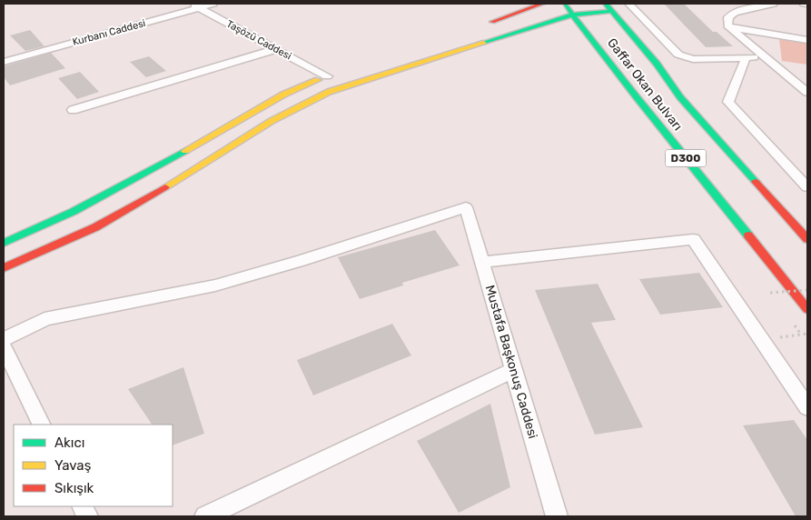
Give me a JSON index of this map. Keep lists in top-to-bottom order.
{
  "streets": {
    "highway": ["Gaffar Okan Bulvarı", "D300"],
    "street": ["Kurbanı Caddesi", "Taşözü Caddesi", "Mustafa Başkonuş Caddesi"]
  },
  "crossings": [
    ["Kurbanı Caddesi", "Taşözü Caddesi"]
  ],
  "legend": ["Akıcı", "Yavaş", "Sıkışık"]
}
